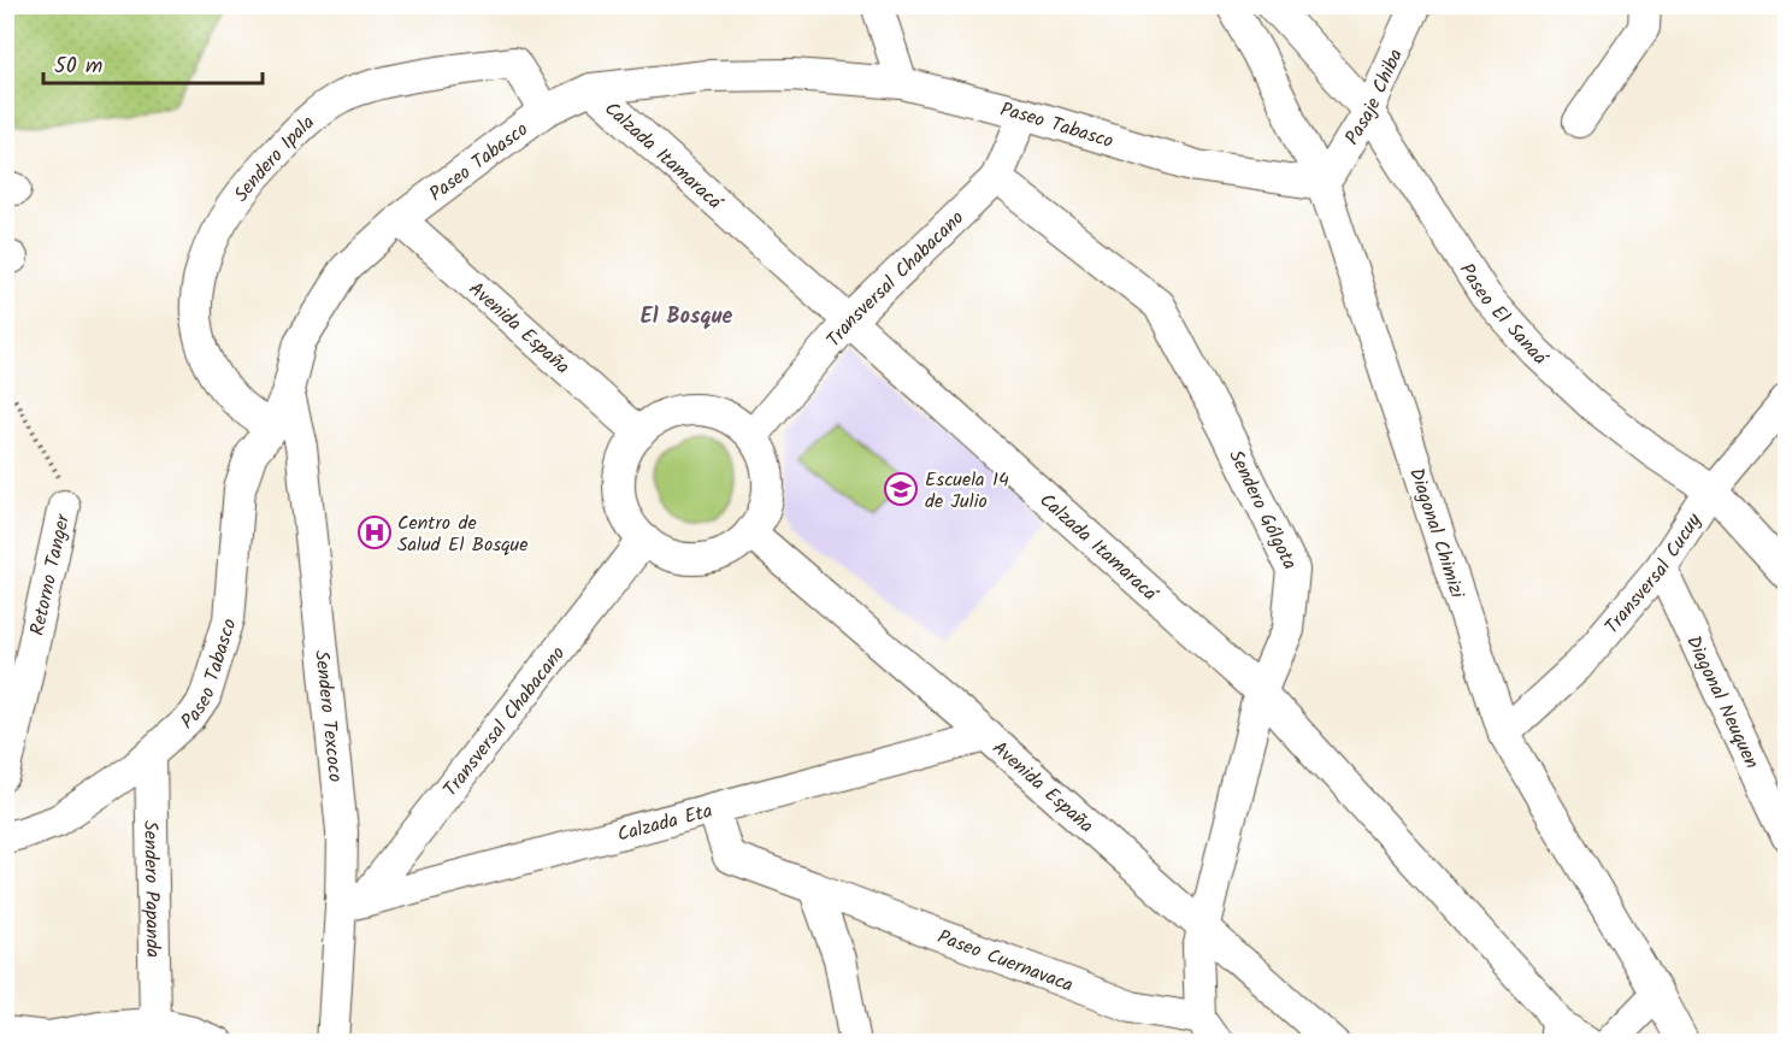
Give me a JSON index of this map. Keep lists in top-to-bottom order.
{
  "streets": {
    "street": [
      "Pasaje Chiba",
      "Paseo Tabasco",
      "Calzada Itamaracá",
      "Sendero Ipala",
      "Transversal Chabacano",
      "Paseo El Sanaá",
      "Avenida España",
      "Sendero Gólgota",
      "Diagonal Chimizi",
      "Transversal Cucuy",
      "Retorno Tanger",
      "Diagonal Neuquen",
      "Sendero Texcoco",
      "Calzada Eta",
      "Sendero Papanda",
      "Paseo Cuernavaca"
    ]
  },
  "crossings": [
    ["Pasaje Chiba", "Paseo Tabasco"],
    ["Pasaje Chiba", "Paseo El Sanaá"],
    ["Pasaje Chiba", "Diagonal Chimizi"],
    ["Paseo Tabasco", "Calzada Itamaracá"],
    ["Paseo Tabasco", "Sendero Ipala"],
    ["Paseo Tabasco", "Transversal Chabacano"],
    ["Paseo Tabasco", "Avenida España"],
    ["Paseo Tabasco", "Diagonal Chimizi"],
    ["Paseo Tabasco", "Sendero Texcoco"],
    ["Paseo Tabasco", "Sendero Papanda"],
    ["Calzada Itamaracá", "Transversal Chabacano"],
    ["Calzada Itamaracá", "Sendero Gólgota"],
    ["Transversal Chabacano", "Avenida España"],
    ["Transversal Chabacano", "Sendero Gólgota"],
    ["Transversal Chabacano", "Sendero Texcoco"],
    ["Transversal Chabacano", "Calzada Eta"],
    ["Paseo El Sanaá", "Transversal Cucuy"],
    ["Avenida España", "Sendero Gólgota"],
    ["Avenida España", "Calzada Eta"],
    ["Sendero Gólgota", "Paseo Cuernavaca"],
    ["Diagonal Chimizi", "Transversal Cucuy"],
    ["Transversal Cucuy", "Diagonal Neuquen"],
    ["Sendero Texcoco", "Calzada Eta"],
    ["Calzada Eta", "Paseo Cuernavaca"]
  ],
  "districts": ["El Bosque"],
  "places": {
    "school or university": ["Escuela 14 de Julio"],
    "hospital": ["Centro de Salud El Bosque"]
  },
  "scale_bar": "50 m"
}
